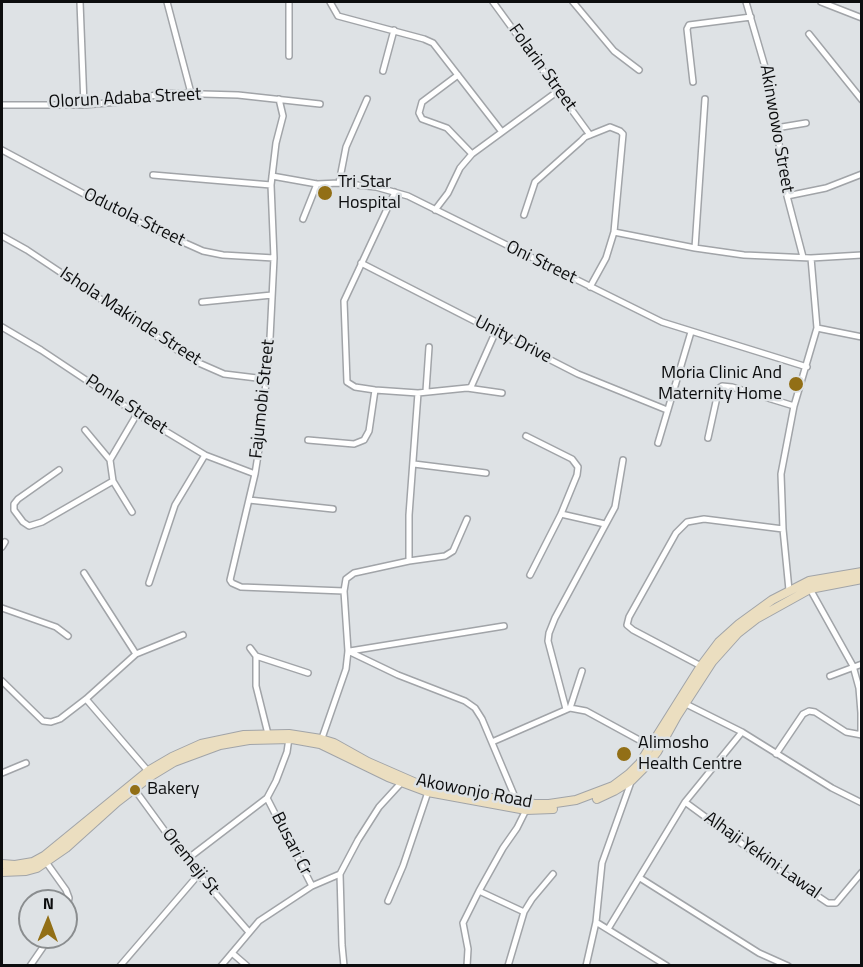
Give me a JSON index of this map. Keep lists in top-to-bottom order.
{
  "streets": {
    "main road": ["Akowonjo Road"],
    "street": [
      "Folarin Street",
      "Olorun Adaba Street",
      "Akinwowo Street",
      "Odutola Street",
      "Oni Street",
      "Ishola Makinde Street",
      "Unity Drive",
      "Fajumobi Street",
      "Ponle Street",
      "Busari Cr",
      "Alhaji Yekini Lawal",
      "Oremeji St"
    ]
  },
  "crossings": [
    ["Olorun Adaba Street", "Fajumobi Street"],
    ["Odutola Street", "Fajumobi Street"],
    ["Oni Street", "Fajumobi Street"],
    ["Ishola Makinde Street", "Fajumobi Street"],
    ["Fajumobi Street", "Ponle Street"],
    ["Akowonjo Road", "Busari Cr"],
    ["Akowonjo Road", "Oremeji St"]
  ],
  "places": [
    "Tri Star Hospital",
    "Moria Clinic And Maternity Home",
    "Alimosho Health Centre",
    "Bakery"
  ],
  "north": "top"
}
